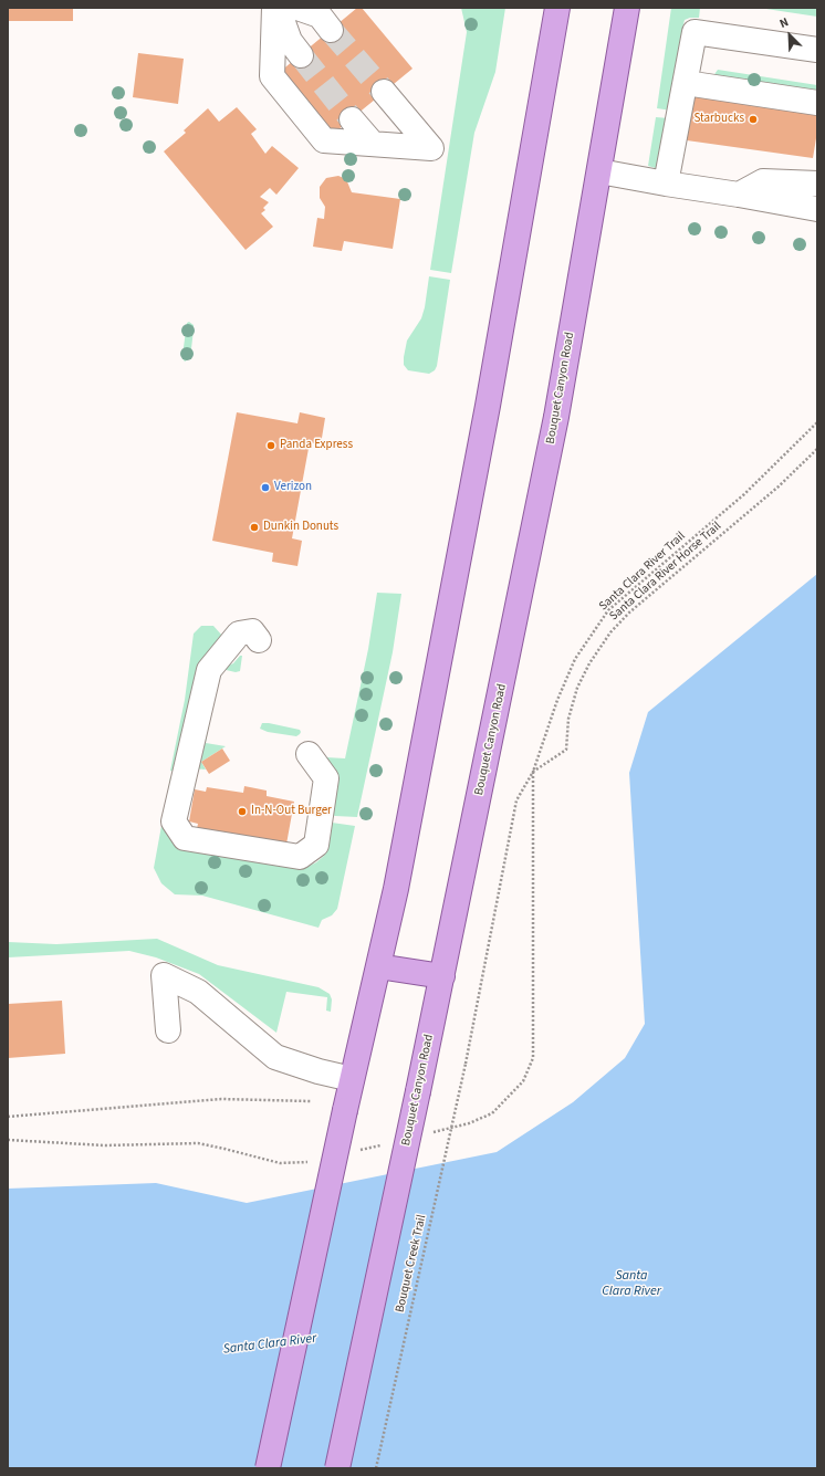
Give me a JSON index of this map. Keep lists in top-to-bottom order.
{
  "streets": {
    "main road": ["Bouquet Canyon Road"],
    "path": ["Santa Clara River Trail", "Santa Clara River Horse Trail", "Bouquet Creek Trail"]
  },
  "crossings": [
    ["Santa Clara River Trail", "Santa Clara River Horse Trail"],
    ["Santa Clara River Trail", "Bouquet Creek Trail"]
  ],
  "water": ["Santa Clara River"],
  "places": [
    "Starbucks",
    "Panda Express",
    "Verizon",
    "Dunkin Donuts",
    "In-N-Out Burger"
  ],
  "north": "top left"
}
